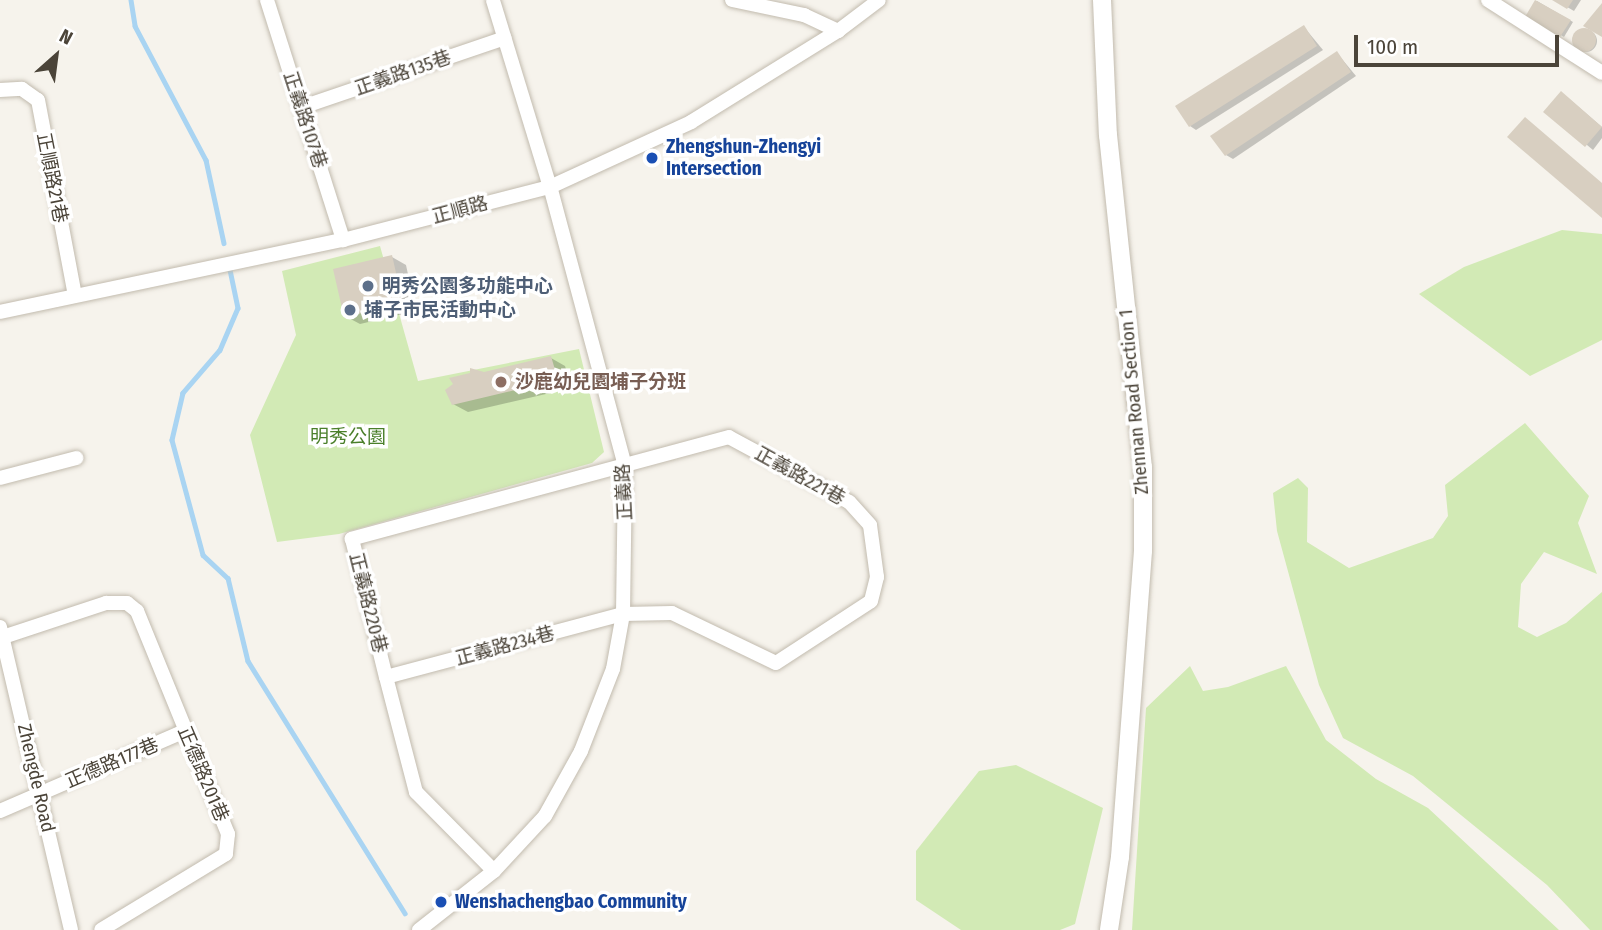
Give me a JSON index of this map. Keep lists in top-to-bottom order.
{
  "streets": {
    "street": [
      "正義路135巷",
      "正義路107巷",
      "正順路21巷",
      "正順路",
      "Zhennan Road Section 1",
      "正義路221巷",
      "正義路",
      "正義路220巷",
      "正義路234巷",
      "正德路177巷",
      "正德路201巷",
      "Zhengde Road"
    ]
  },
  "crossings": [
    ["正義路135巷", "正義路107巷"],
    ["正義路135巷", "正義路"],
    ["正義路107巷", "正順路"],
    ["正順路21巷", "正順路"],
    ["正順路", "正義路"],
    ["正義路221巷", "正義路"],
    ["正義路221巷", "正義路220巷"],
    ["正義路221巷", "正義路234巷"],
    ["正義路", "正義路220巷"],
    ["正義路", "正義路234巷"],
    ["正義路220巷", "正義路234巷"],
    ["正德路177巷", "正德路201巷"],
    ["正德路177巷", "Zhengde Road"],
    ["正德路201巷", "Zhengde Road"]
  ],
  "parks": ["明秀公園"],
  "places": [
    "Zhengshun-Zhengyi Intersection",
    "明秀公園多功能中心",
    "埔子市民活動中心",
    "沙鹿幼兒園埔子分班",
    "Wenshachengbao Community"
  ],
  "scale_bar": "100 m",
  "north": "top right"
}
